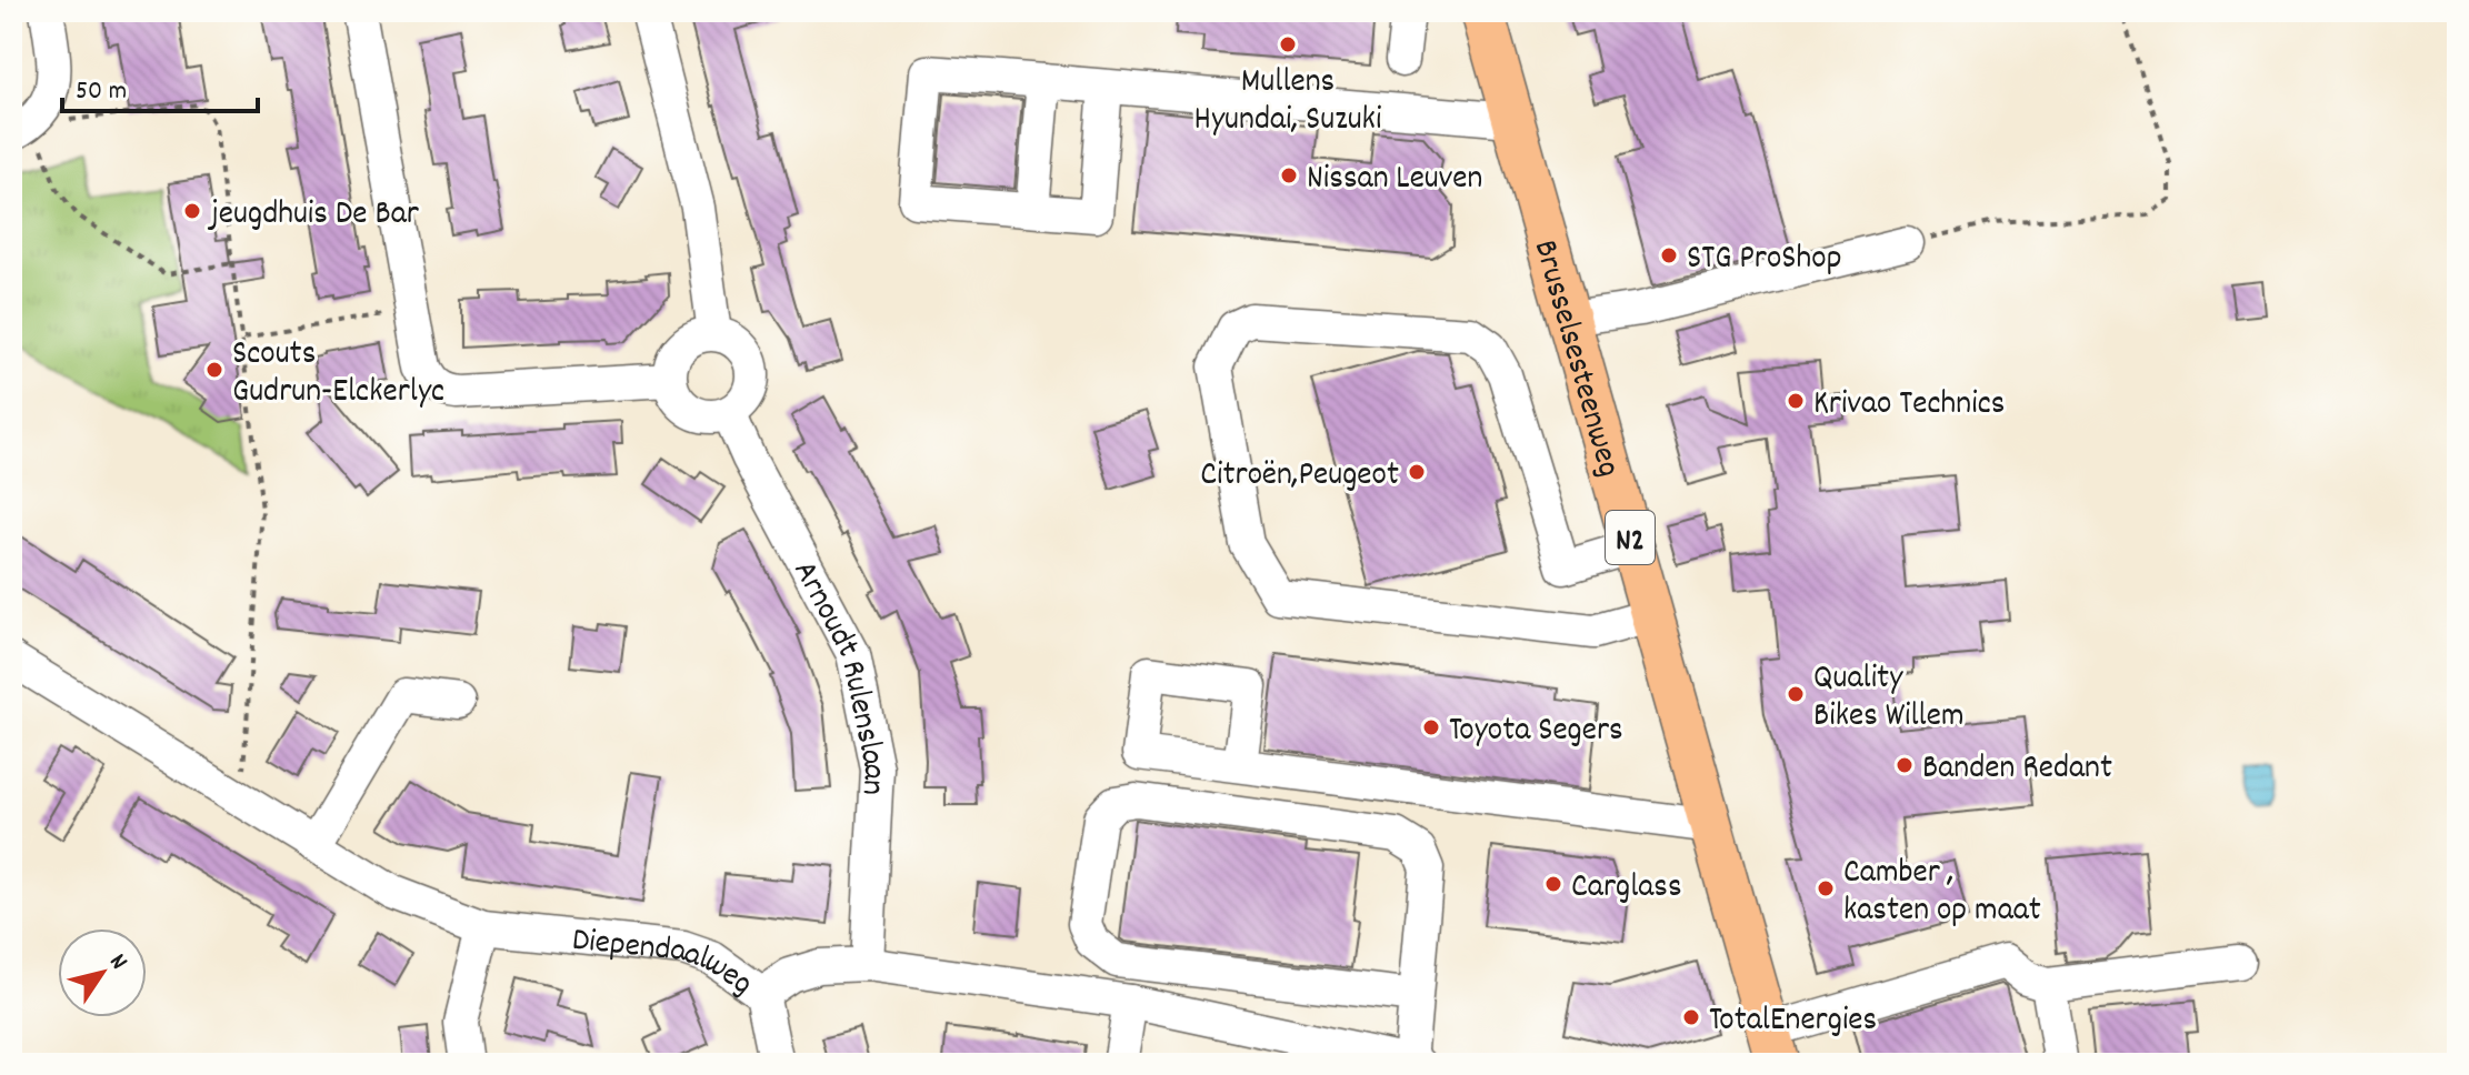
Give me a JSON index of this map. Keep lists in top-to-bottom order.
{
  "streets": {
    "main road": ["Brusselsesteenweg", "N2"],
    "street": ["Arnoudt Rulenslaan", "Diependaalweg"]
  },
  "crossings": [
    ["Arnoudt Rulenslaan", "Diependaalweg"]
  ],
  "places": [
    "Mullens Hyundai, Suzuki",
    "Nissan Leuven",
    "jeugdhuis De Bar",
    "STG ProShop",
    "Scouts Gudrun-Elckerlyc",
    "Krivao Technics",
    "Citroën,Peugeot",
    "Quality Bikes Willem",
    "Toyota Segers",
    "Banden Redant",
    "Carglass",
    "Camber , kasten op maat",
    "TotalEnergies"
  ],
  "scale_bar": "50 m",
  "north": "top right"
}
